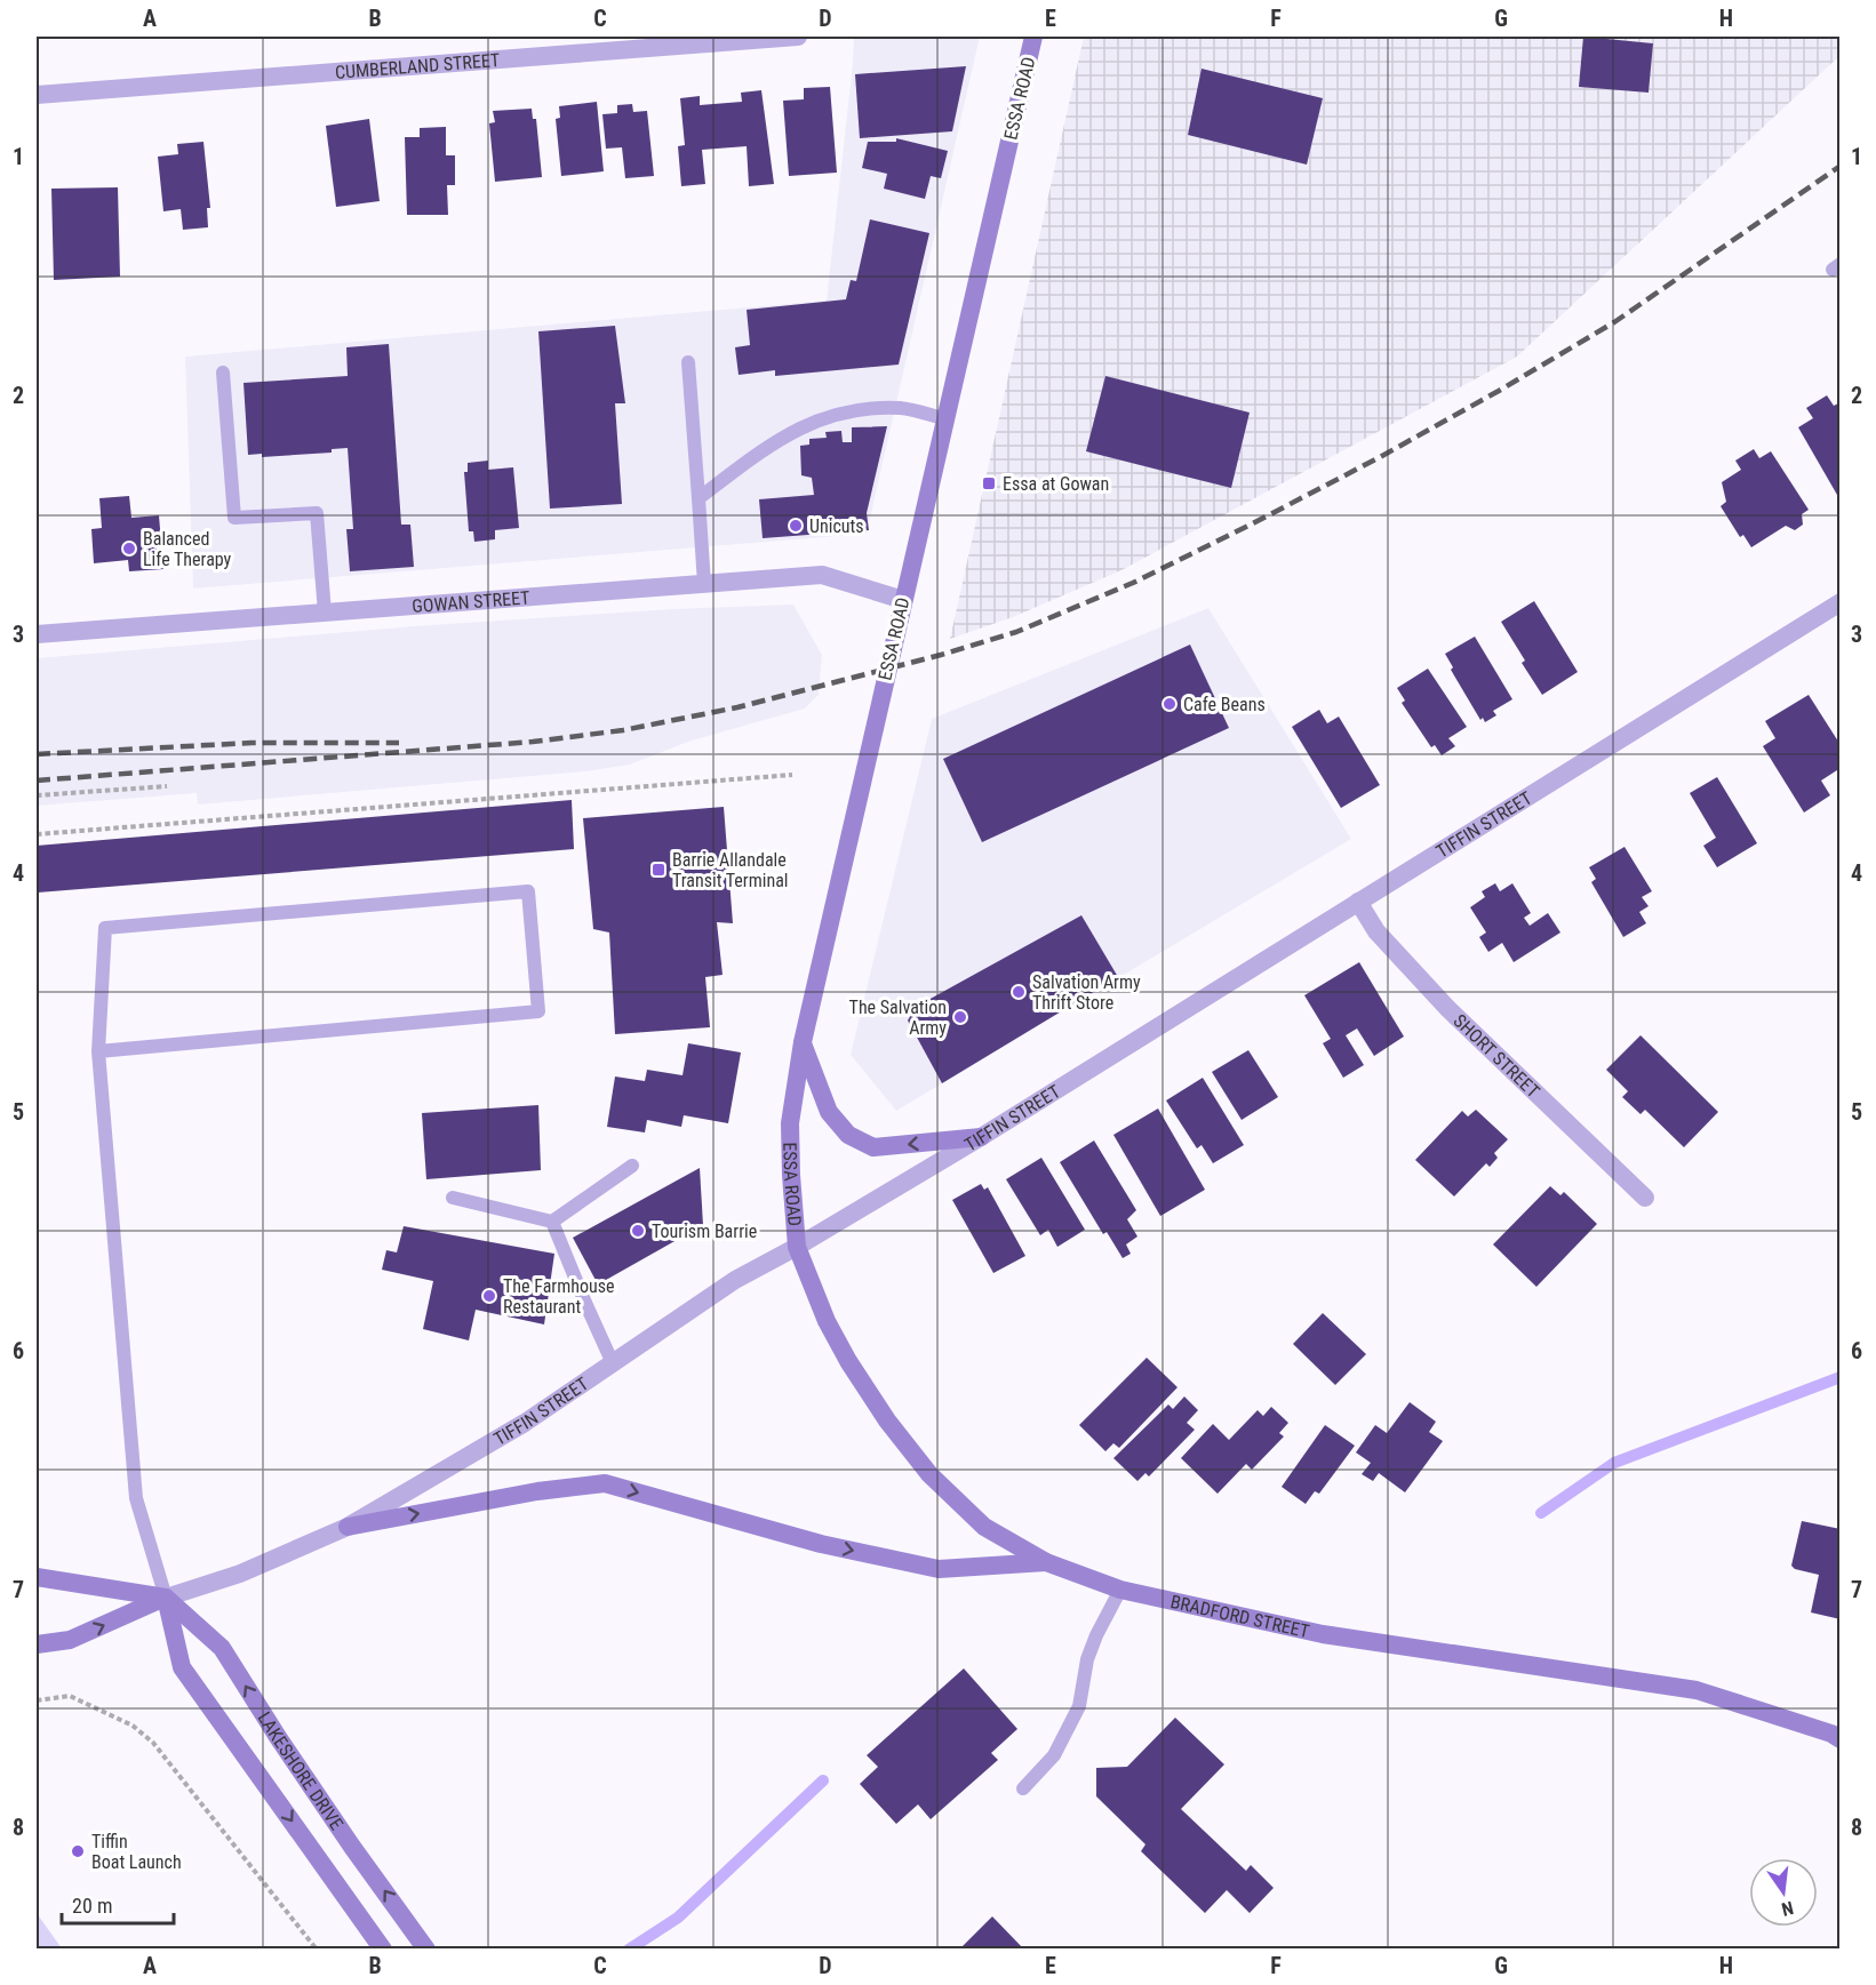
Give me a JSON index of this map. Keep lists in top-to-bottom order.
{
  "streets": {
    "main road": ["ESSA ROAD", "BRADFORD STREET", "LAKESHORE DRIVE"],
    "street": [
      "CUMBERLAND STREET",
      "GOWAN STREET",
      "TIFFIN STREET",
      "SHORT STREET"
    ]
  },
  "crossings": [
    ["ESSA ROAD", "GOWAN STREET"],
    ["ESSA ROAD", "TIFFIN STREET"],
    ["ESSA ROAD", "BRADFORD STREET"],
    ["TIFFIN STREET", "SHORT STREET"],
    ["TIFFIN STREET", "BRADFORD STREET"],
    ["TIFFIN STREET", "LAKESHORE DRIVE"]
  ],
  "places": {
    "transit": ["Essa at Gowan", "Barrie Allandale Transit Terminal"],
    "other": [
      "Unicuts",
      "Balanced Life Therapy",
      "Cafe Beans",
      "Salvation Army Thrift Store",
      "The Salvation Army",
      "Tourism Barrie",
      "The Farmhouse Restaurant",
      "Tiffin Boat Launch"
    ]
  },
  "scale_bar": "20 m",
  "north": "bottom",
  "grid": {
    "columns": [
      "A",
      "B",
      "C",
      "D",
      "E",
      "F",
      "G",
      "H"
    ],
    "rows": [
      "1",
      "2",
      "3",
      "4",
      "5",
      "6",
      "7",
      "8"
    ]
  }
}
